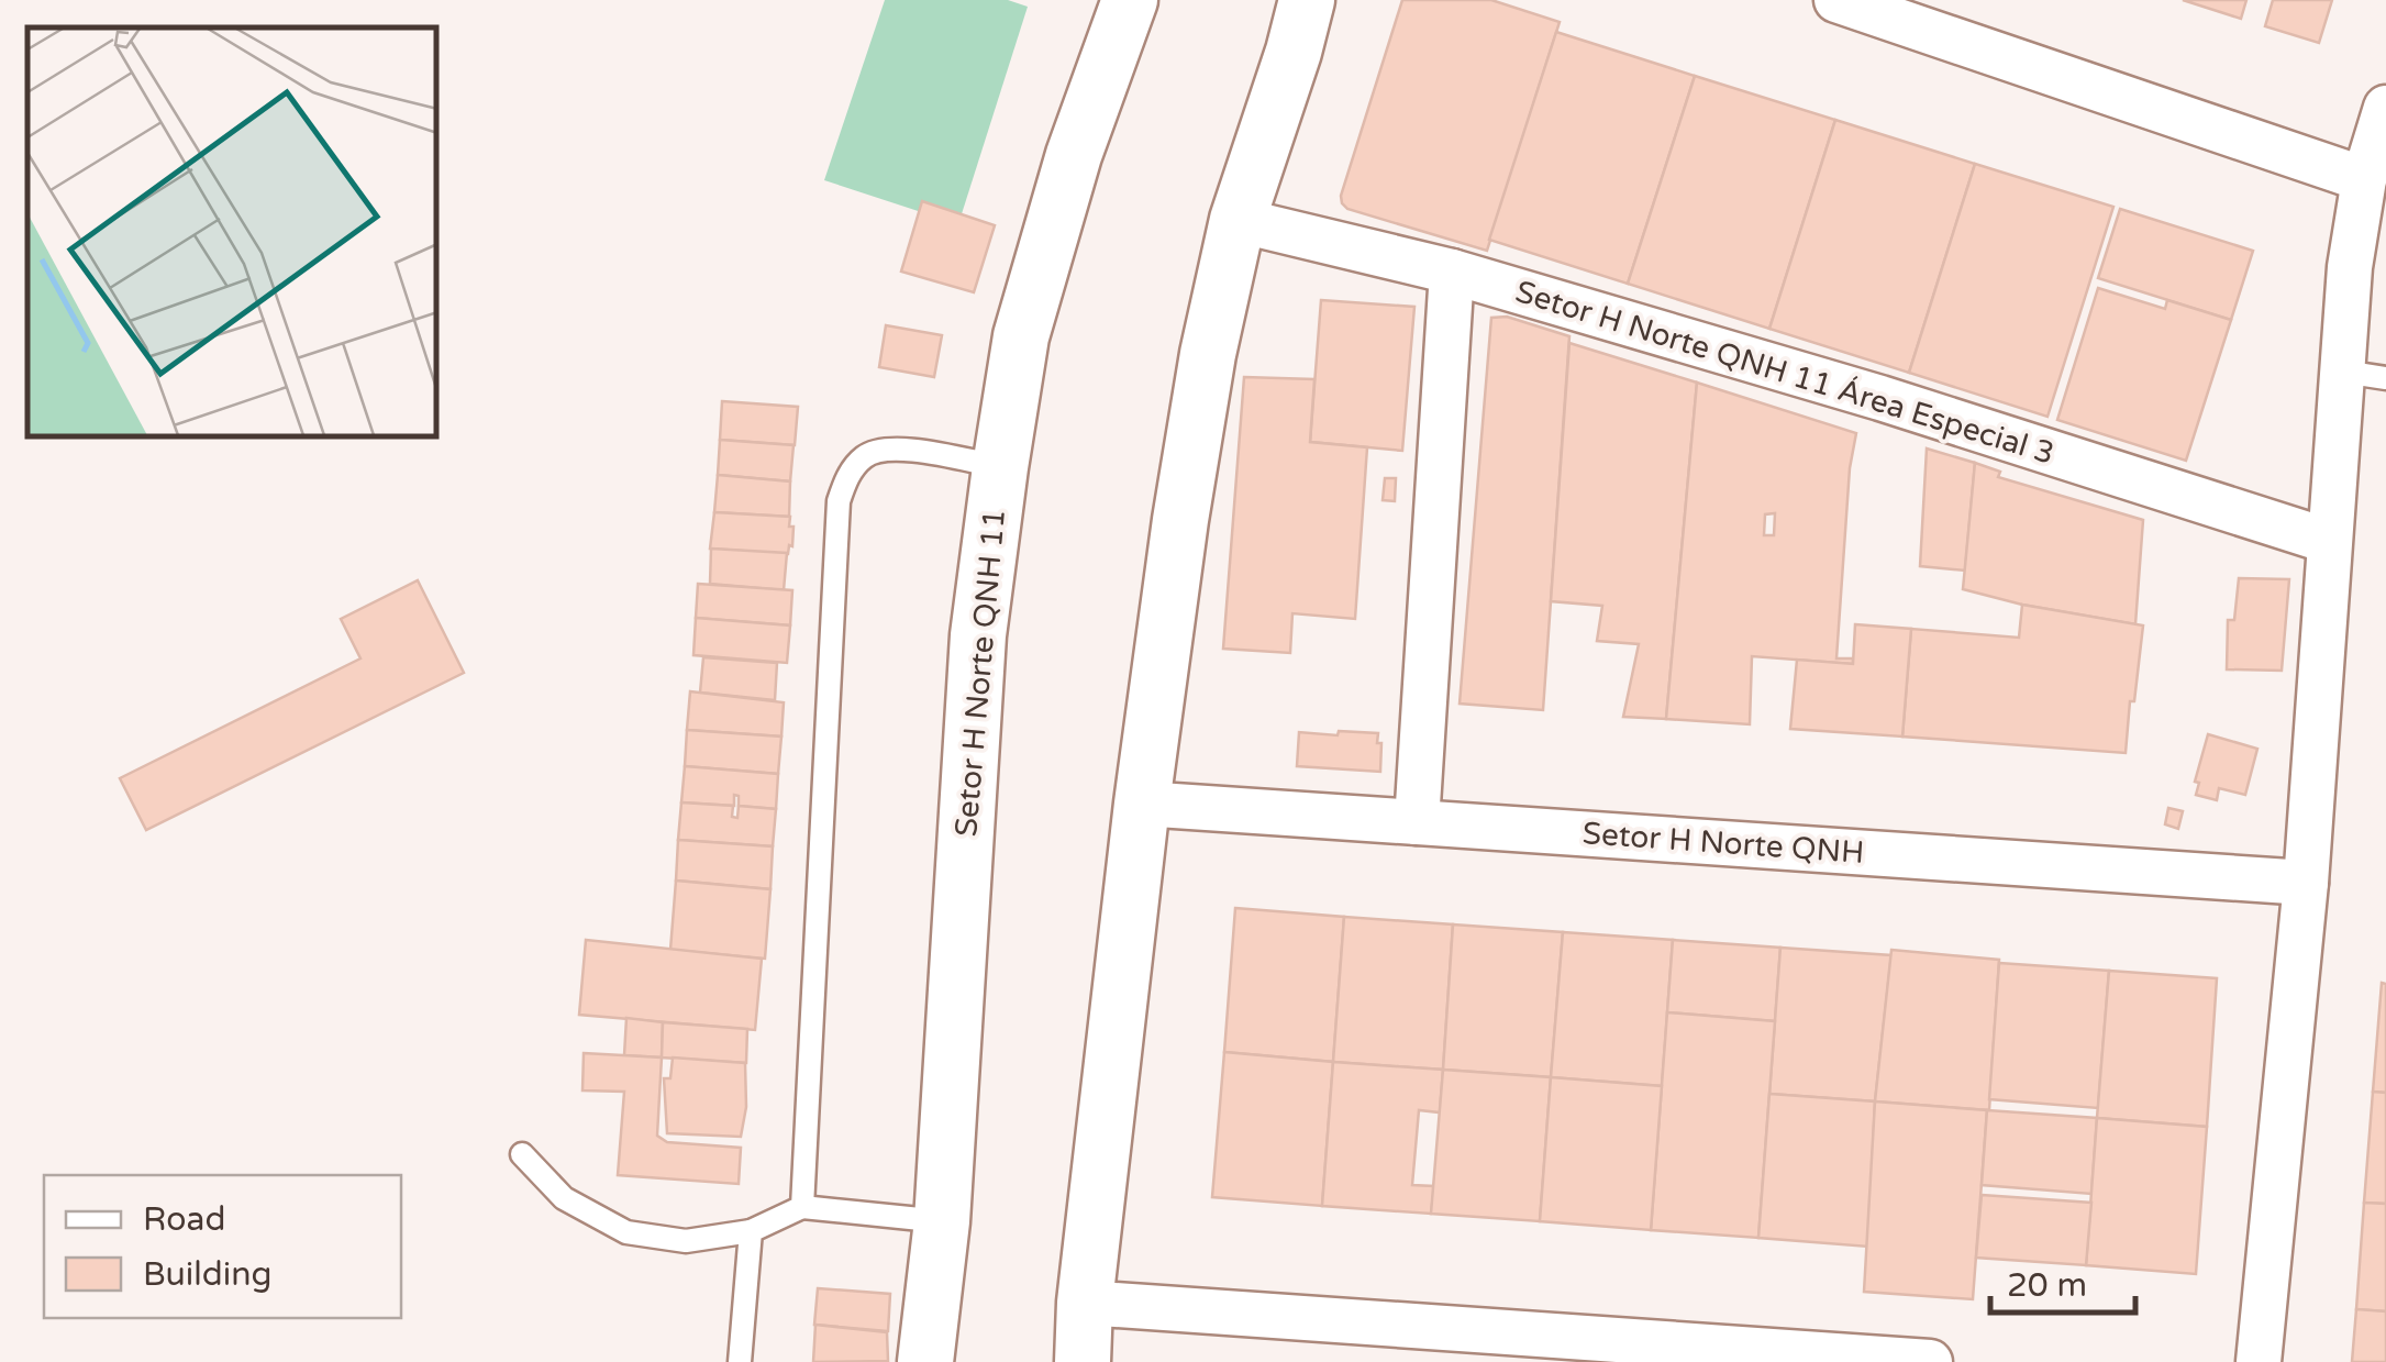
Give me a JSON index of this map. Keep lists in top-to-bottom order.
{
  "streets": {
    "street": ["Setor H Norte QNH 11 Área Especial 3", "Setor H Norte QNH 11", "Setor H Norte QNH"]
  },
  "legend": ["Road", "Building"],
  "scale_bar": "20 m"
}
